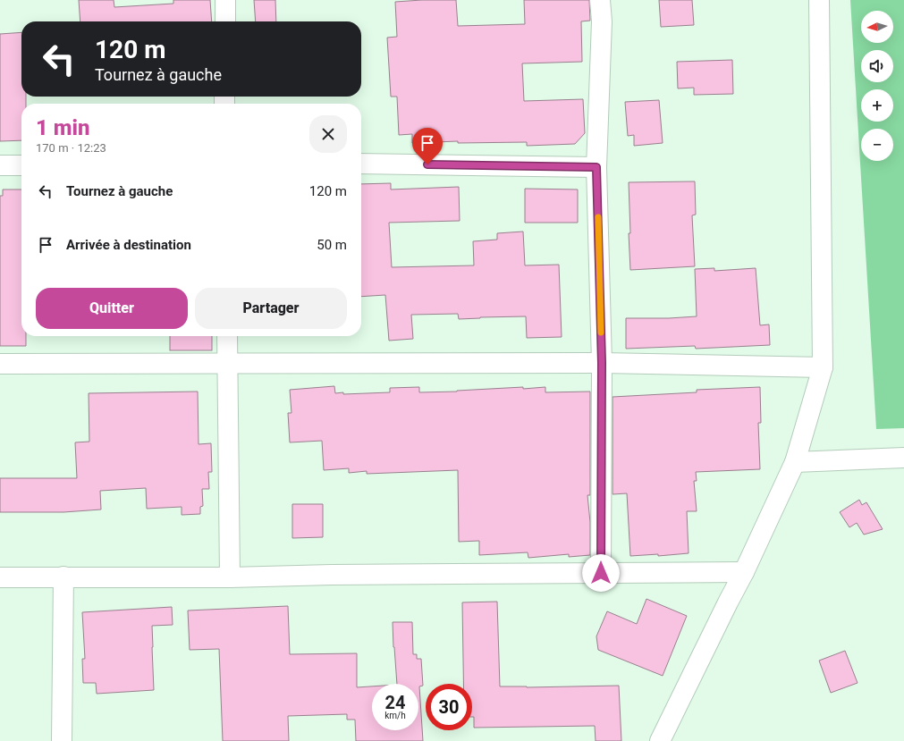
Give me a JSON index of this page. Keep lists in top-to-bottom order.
{
  "north": "left",
  "page": {
    "map_buttons": ["+", "−"],
    "turn": ["120 m", "Tournez à gauche"],
    "heading": ["1 min", "170 m · 12:23"],
    "list": [
      {
        "name": "Tournez à gauche",
        "value": "120 m"
      },
      {
        "name": "Arrivée à destination",
        "value": "50 m"
      }
    ],
    "buttons": ["Quitter", "Partager"],
    "speed": "24 km/h",
    "limit": "30"
  }
}
